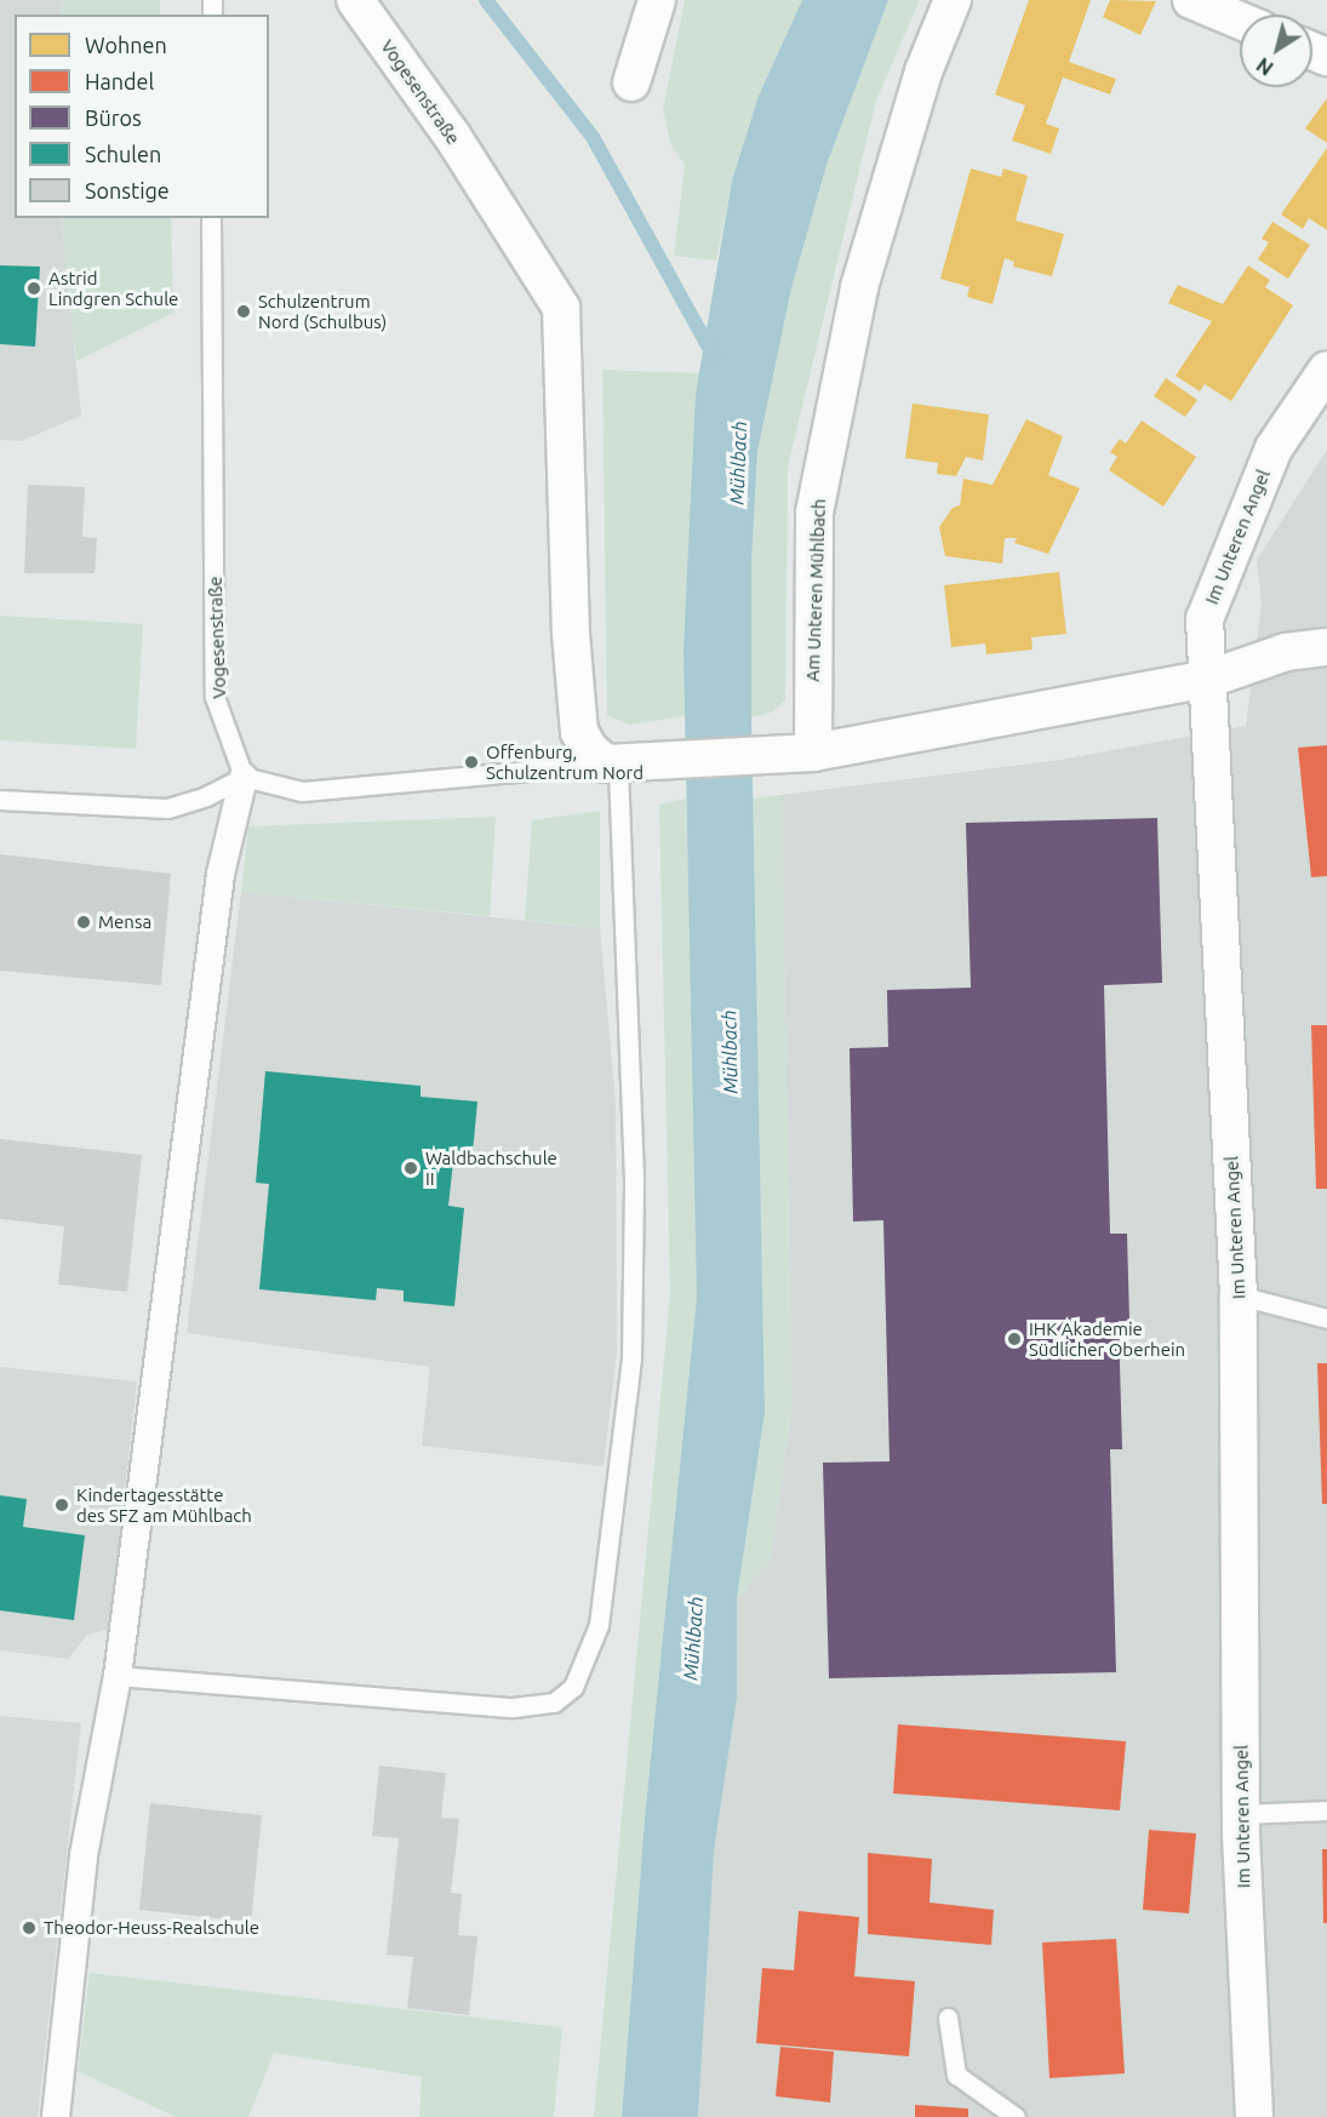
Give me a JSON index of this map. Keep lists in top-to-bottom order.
{
  "streets": {
    "street": ["Vogesenstraße", "Im Unteren Angel", "Am Unteren Mühlbach"]
  },
  "water": ["Mühlbach"],
  "places": [
    "Astrid Lindgren Schule",
    "Schulzentrum Nord (Schulbus)",
    "Offenburg, Schulzentrum Nord",
    "Mensa",
    "Waldbachschule II",
    "IHK Akademie Südlicher Oberhein",
    "Kindertagesstätte des SFZ am Mühlbach",
    "Theodor-Heuss-Realschule"
  ],
  "legend": [
    "Wohnen",
    "Handel",
    "Büros",
    "Schulen",
    "Sonstige"
  ],
  "north": "bottom left"
}
